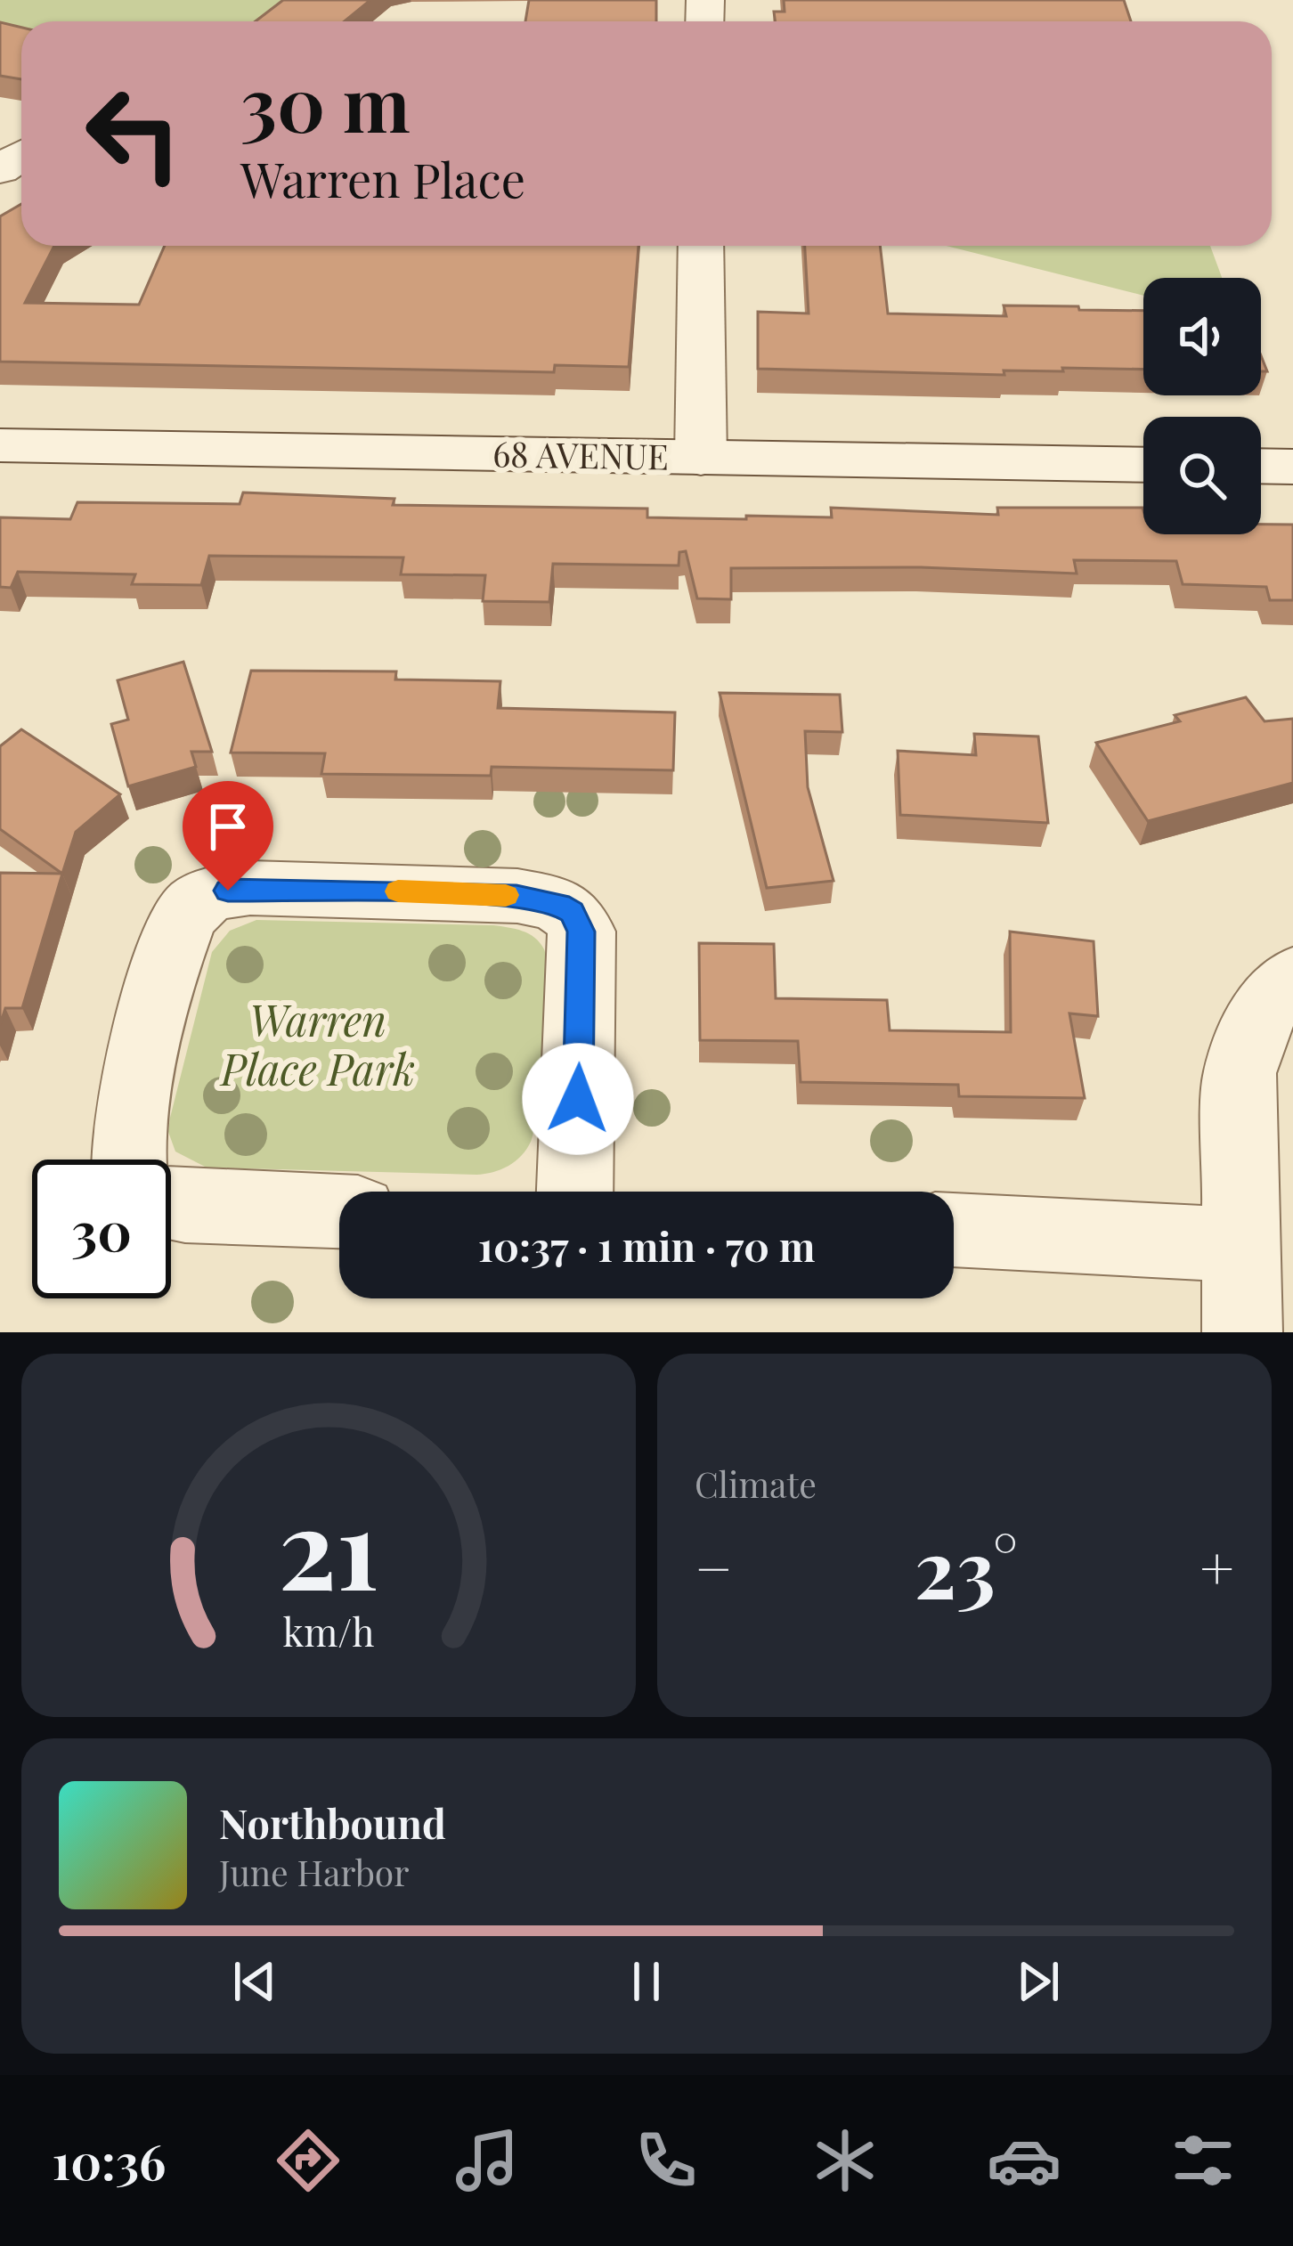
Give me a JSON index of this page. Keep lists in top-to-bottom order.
{
  "streets": {
    "street": ["68 AVENUE"]
  },
  "parks": ["Warren Place Park"],
  "page": {
    "turn": ["30 m", "Warren Place"],
    "limit": "30",
    "trip": "10:37 · 1 min · 70 m",
    "tile": "Climate",
    "heat": ["−", "23°", "+"],
    "song": ["Northbound", "June Harbor"],
    "tabs": "10:36",
    "gauge": ["21", "km/h"]
  }
}
